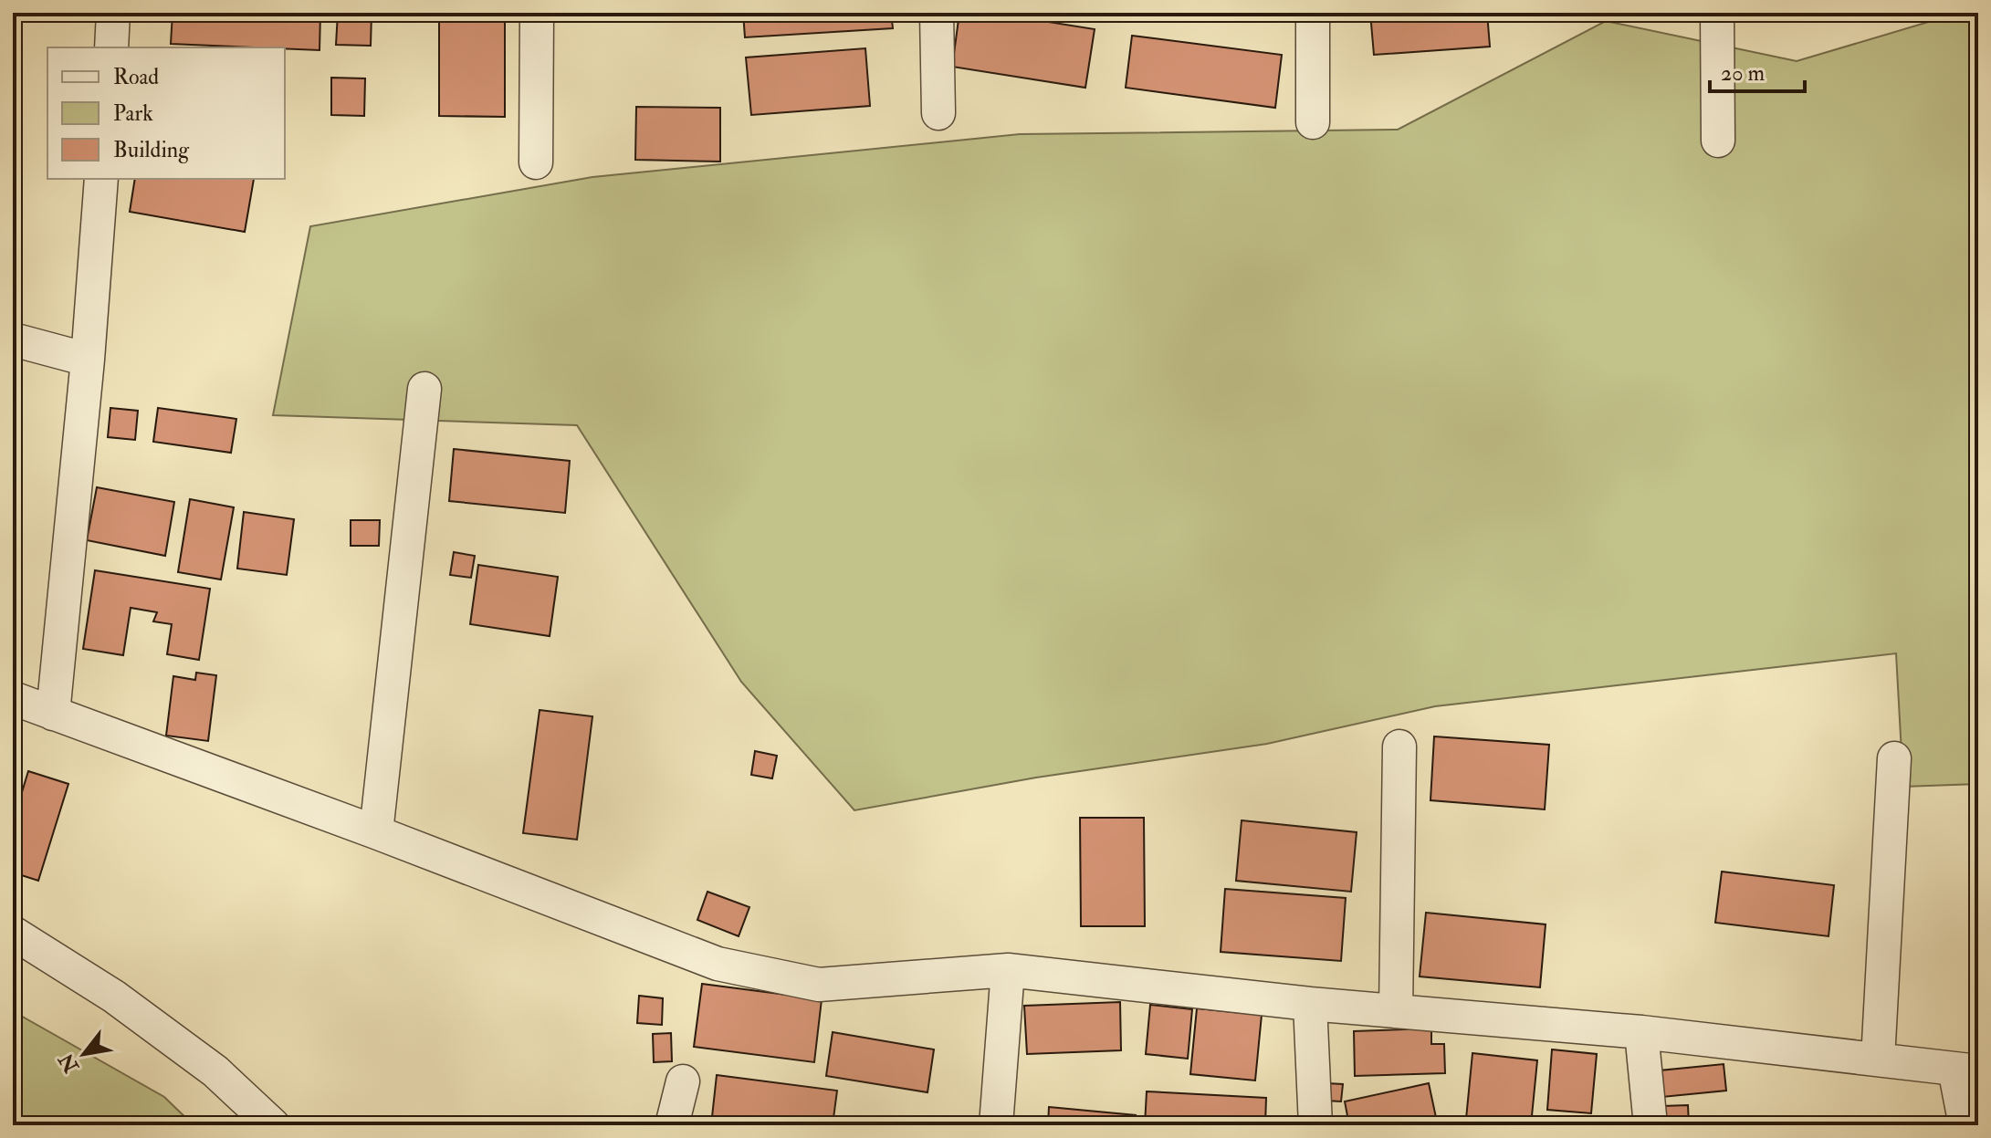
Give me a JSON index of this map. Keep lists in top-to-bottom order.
{
  "legend": ["Road", "Park", "Building"],
  "scale_bar": "20 m",
  "north": "bottom left"
}
